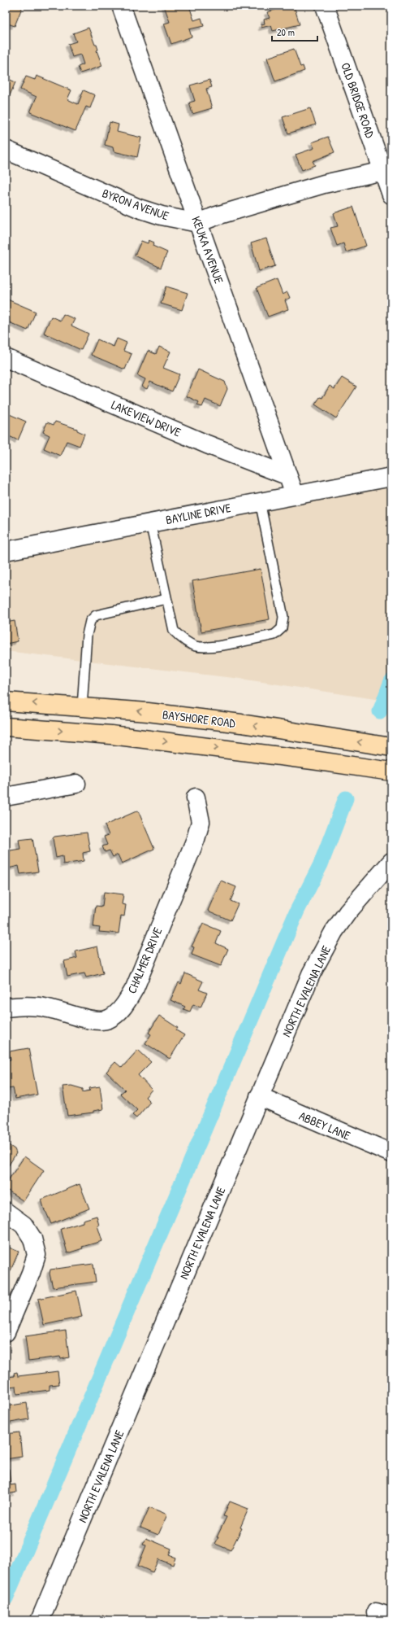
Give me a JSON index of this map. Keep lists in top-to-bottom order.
{
  "streets": {
    "main road": ["BAYSHORE ROAD"],
    "street": [
      "OLD BRIDGE ROAD",
      "BYRON AVENUE",
      "KEUKA AVENUE",
      "LAKEVIEW DRIVE",
      "BAYLINE DRIVE",
      "CHALMER DRIVE",
      "NORTH EVALENA LANE",
      "ABBEY LANE"
    ]
  },
  "crossings": [
    ["BYRON AVENUE", "KEUKA AVENUE"],
    ["KEUKA AVENUE", "LAKEVIEW DRIVE"],
    ["KEUKA AVENUE", "BAYLINE DRIVE"],
    ["NORTH EVALENA LANE", "ABBEY LANE"]
  ],
  "scale_bar": "20 m"
}
